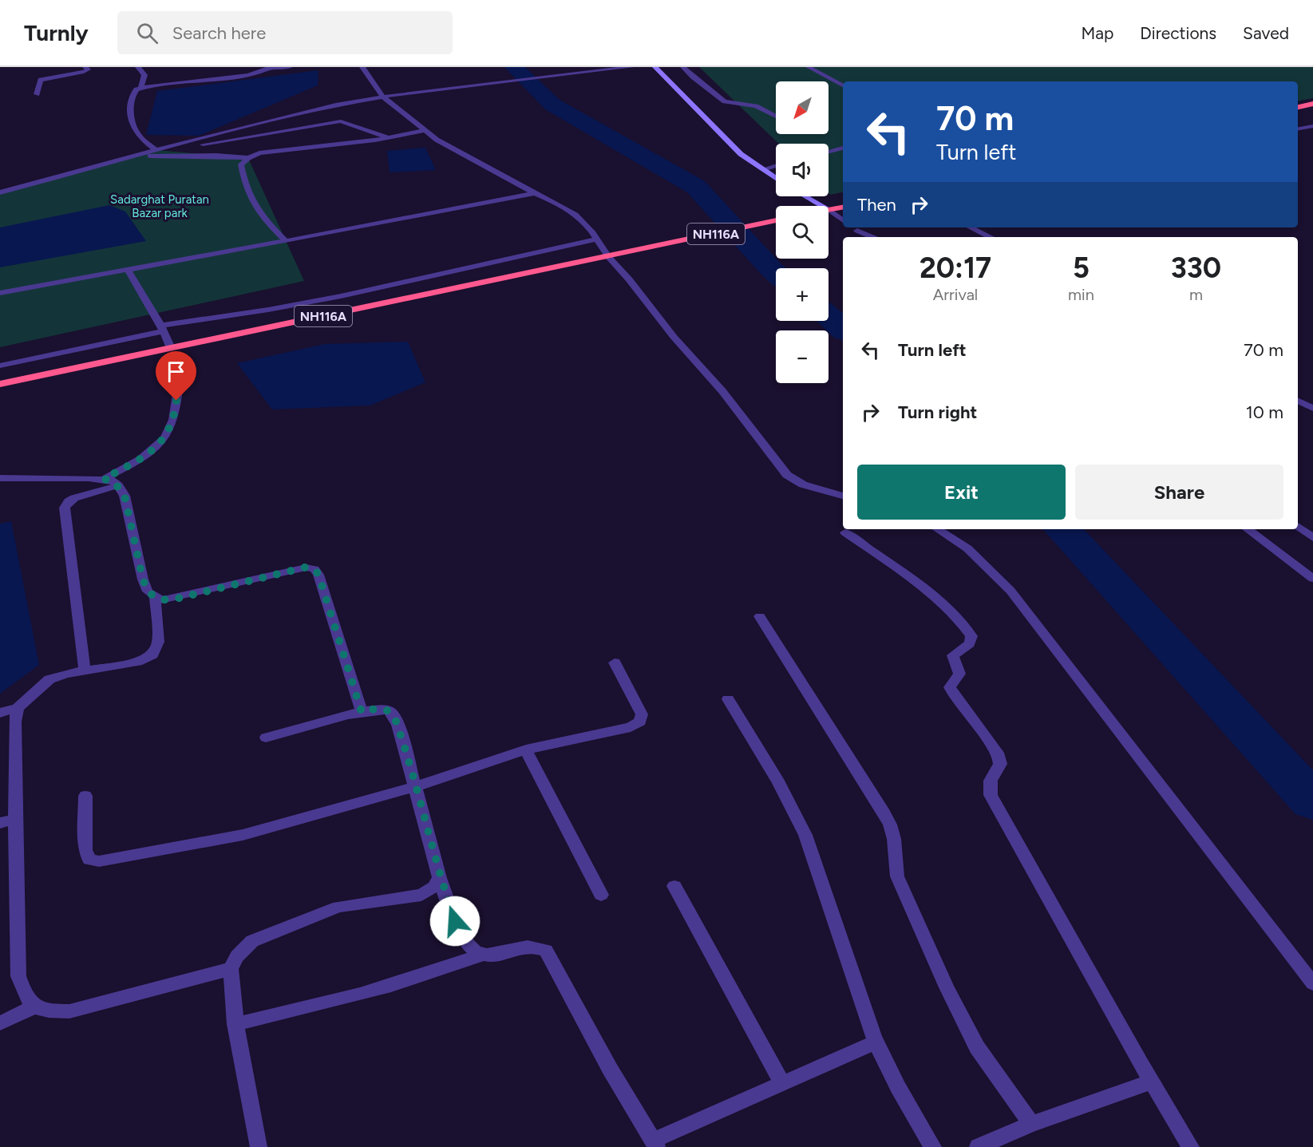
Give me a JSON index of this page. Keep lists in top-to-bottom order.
{
  "streets": {
    "highway": ["NH116A"]
  },
  "parks": ["Sadarghat Puratan Bazar park"],
  "north": "bottom left",
  "page": {
    "header": "Turnly",
    "search": "Search here",
    "nav": ["Map", "Directions", "Saved"],
    "map_buttons": ["+", "−"],
    "turn": ["70 m", "Turn left"],
    "then": "Then",
    "eta": [
      "20:17",
      "Arrival",
      "5",
      "min",
      "330",
      "m"
    ],
    "list": [
      {
        "name": "Turn left",
        "value": "70 m"
      },
      {
        "name": "Turn right",
        "value": "10 m"
      }
    ],
    "buttons": ["Exit", "Share"]
  }
}
